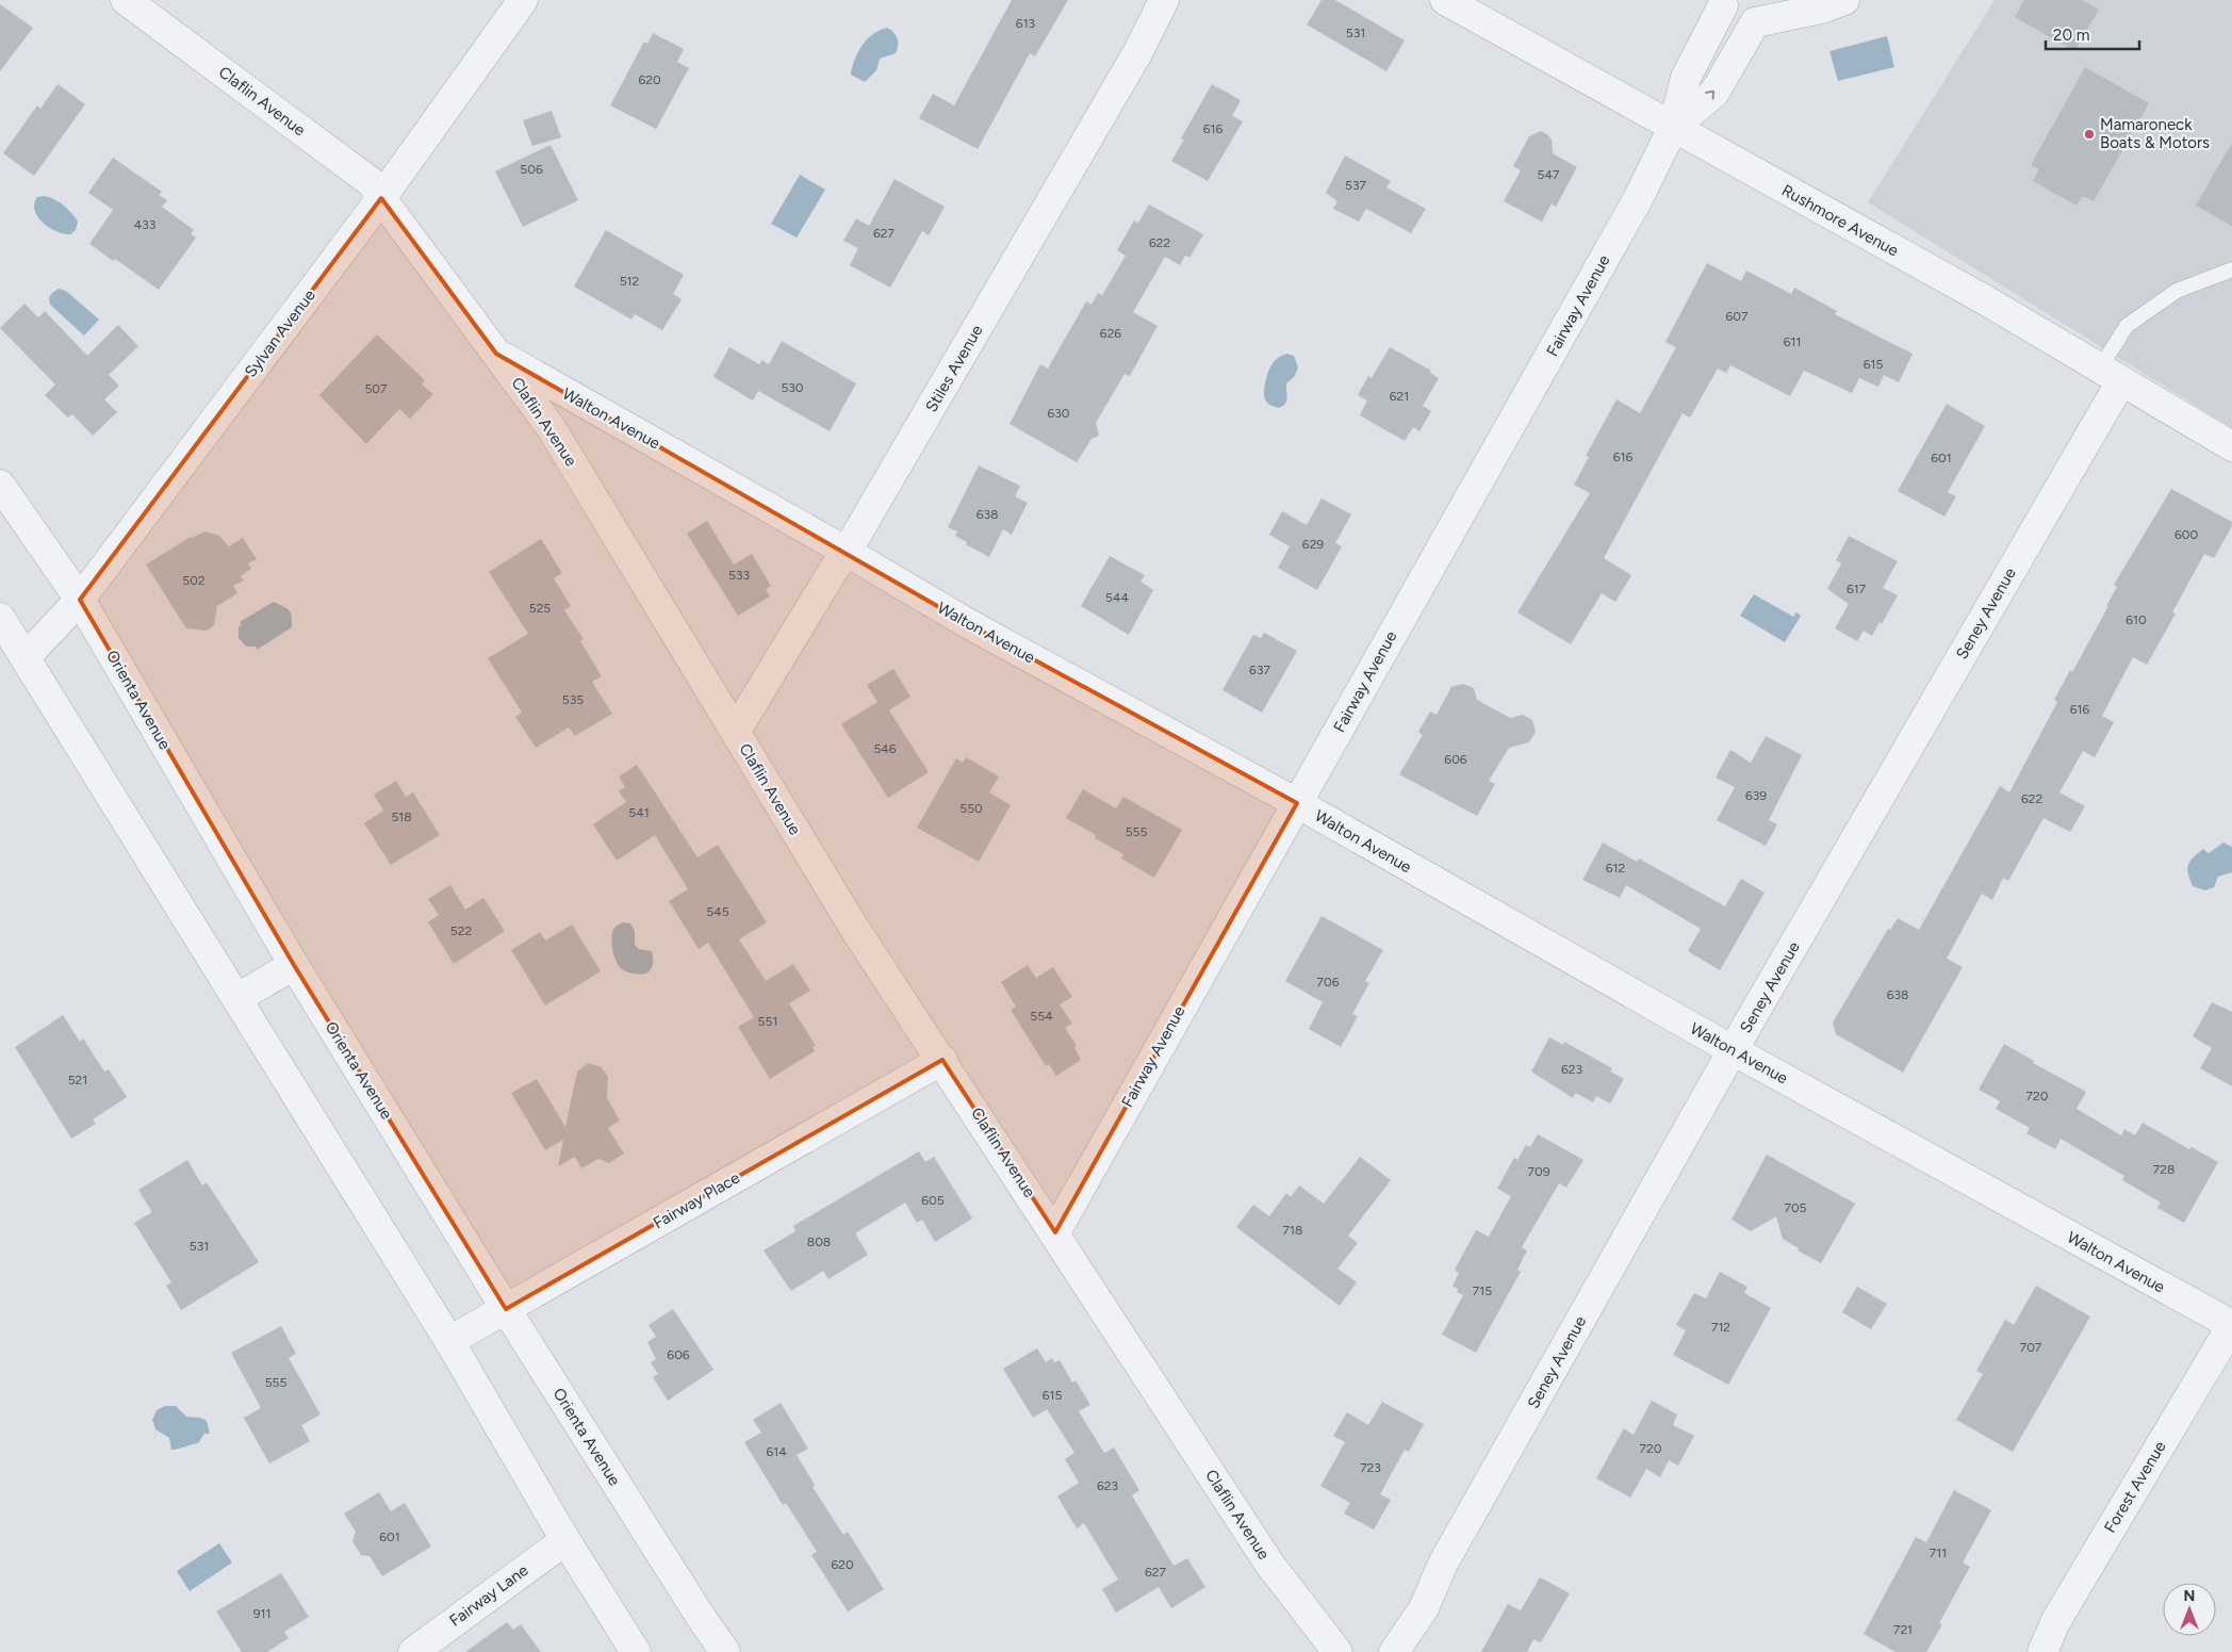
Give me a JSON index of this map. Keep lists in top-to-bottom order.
{
  "streets": {
    "street": [
      "Claflin Avenue",
      "Rushmore Avenue",
      "Fairway Avenue",
      "Sylvan Avenue",
      "Stiles Avenue",
      "Walton Avenue",
      "Seney Avenue",
      "Orienta Avenue",
      "Fairway Place",
      "Forest Avenue",
      "Fairway Lane"
    ]
  },
  "crossings": [
    ["Claflin Avenue", "Fairway Avenue"],
    ["Claflin Avenue", "Sylvan Avenue"],
    ["Claflin Avenue", "Stiles Avenue"],
    ["Claflin Avenue", "Walton Avenue"],
    ["Claflin Avenue", "Fairway Place"],
    ["Rushmore Avenue", "Fairway Avenue"],
    ["Rushmore Avenue", "Seney Avenue"],
    ["Fairway Avenue", "Walton Avenue"],
    ["Sylvan Avenue", "Orienta Avenue"],
    ["Stiles Avenue", "Walton Avenue"],
    ["Walton Avenue", "Seney Avenue"],
    ["Walton Avenue", "Forest Avenue"],
    ["Orienta Avenue", "Fairway Place"]
  ],
  "places": ["Mamaroneck Boats & Motors"],
  "house_numbers": [
    "613",
    "531",
    "620",
    "616",
    "506",
    "547",
    "537",
    "433",
    "627",
    "622",
    "512",
    "607",
    "626",
    "611",
    "615",
    "530",
    "507",
    "621",
    "630",
    "616",
    "601",
    "638",
    "600",
    "629",
    "533",
    "502",
    "617",
    "544",
    "525",
    "610",
    "637",
    "535",
    "616",
    "546",
    "606",
    "639",
    "622",
    "550",
    "541",
    "518",
    "555",
    "612",
    "545",
    "522",
    "706",
    "638",
    "554",
    "551",
    "623",
    "521",
    "720",
    "728",
    "709",
    "605",
    "705",
    "718",
    "808",
    "531",
    "715",
    "712",
    "707",
    "606",
    "555",
    "615",
    "720",
    "614",
    "723",
    "623",
    "601",
    "711",
    "620",
    "627",
    "911",
    "721"
  ],
  "scale_bar": "20 m",
  "north": "top"
}
